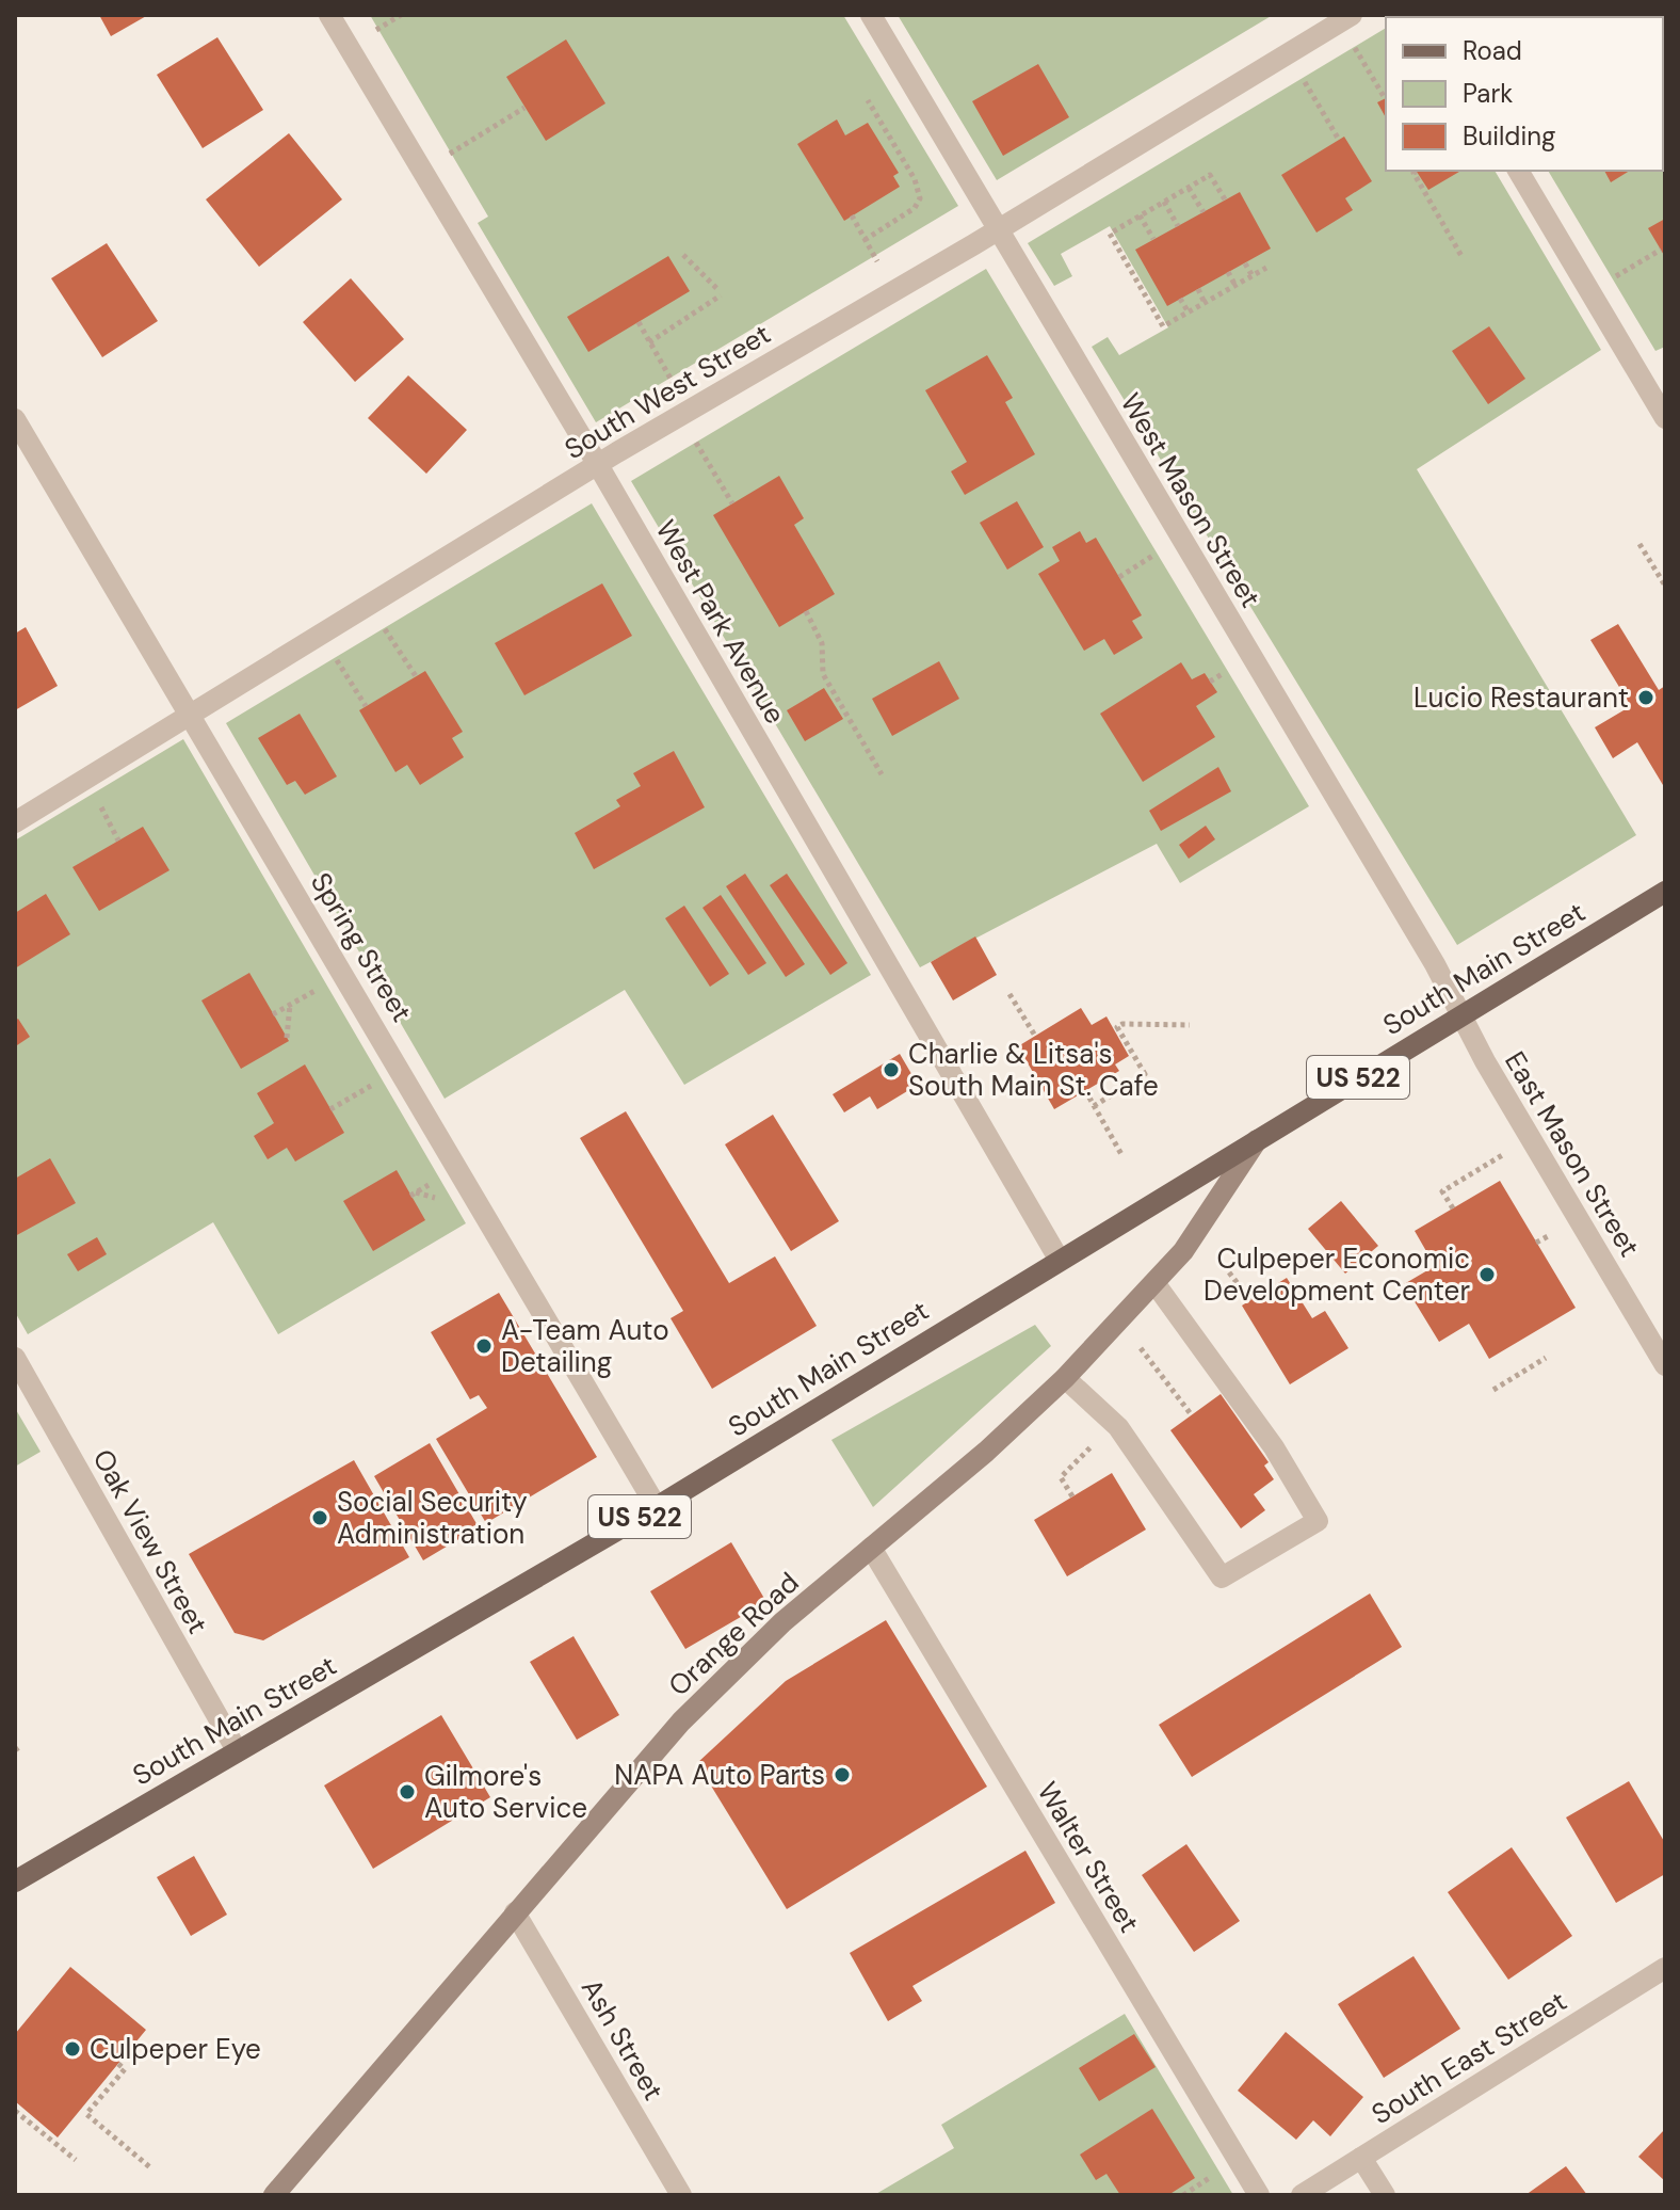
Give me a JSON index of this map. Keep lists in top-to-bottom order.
{
  "streets": {
    "main road": ["South Main Street", "US 522", "Orange Road"],
    "street": [
      "South West Street",
      "West Mason Street",
      "West Park Avenue",
      "Spring Street",
      "East Mason Street",
      "Oak View Street",
      "Walter Street",
      "Ash Street",
      "South East Street"
    ]
  },
  "crossings": [
    ["South West Street", "West Mason Street"],
    ["South West Street", "West Park Avenue"],
    ["South West Street", "Spring Street"],
    ["West Mason Street", "South Main Street"],
    ["West Mason Street", "East Mason Street"],
    ["West Park Avenue", "South Main Street"],
    ["Spring Street", "South Main Street"],
    ["South Main Street", "East Mason Street"],
    ["South Main Street", "Oak View Street"],
    ["South Main Street", "Orange Road"],
    ["Orange Road", "Walter Street"],
    ["Orange Road", "Ash Street"]
  ],
  "places": [
    "Lucio Restaurant",
    "Charlie & Litsa's South Main St. Cafe",
    "Culpeper Economic Development Center",
    "A-Team Auto Detailing",
    "Social Security Administration",
    "NAPA Auto Parts",
    "Gilmore's Auto Service",
    "Culpeper Eye"
  ],
  "legend": ["Road", "Park", "Building"]
}
